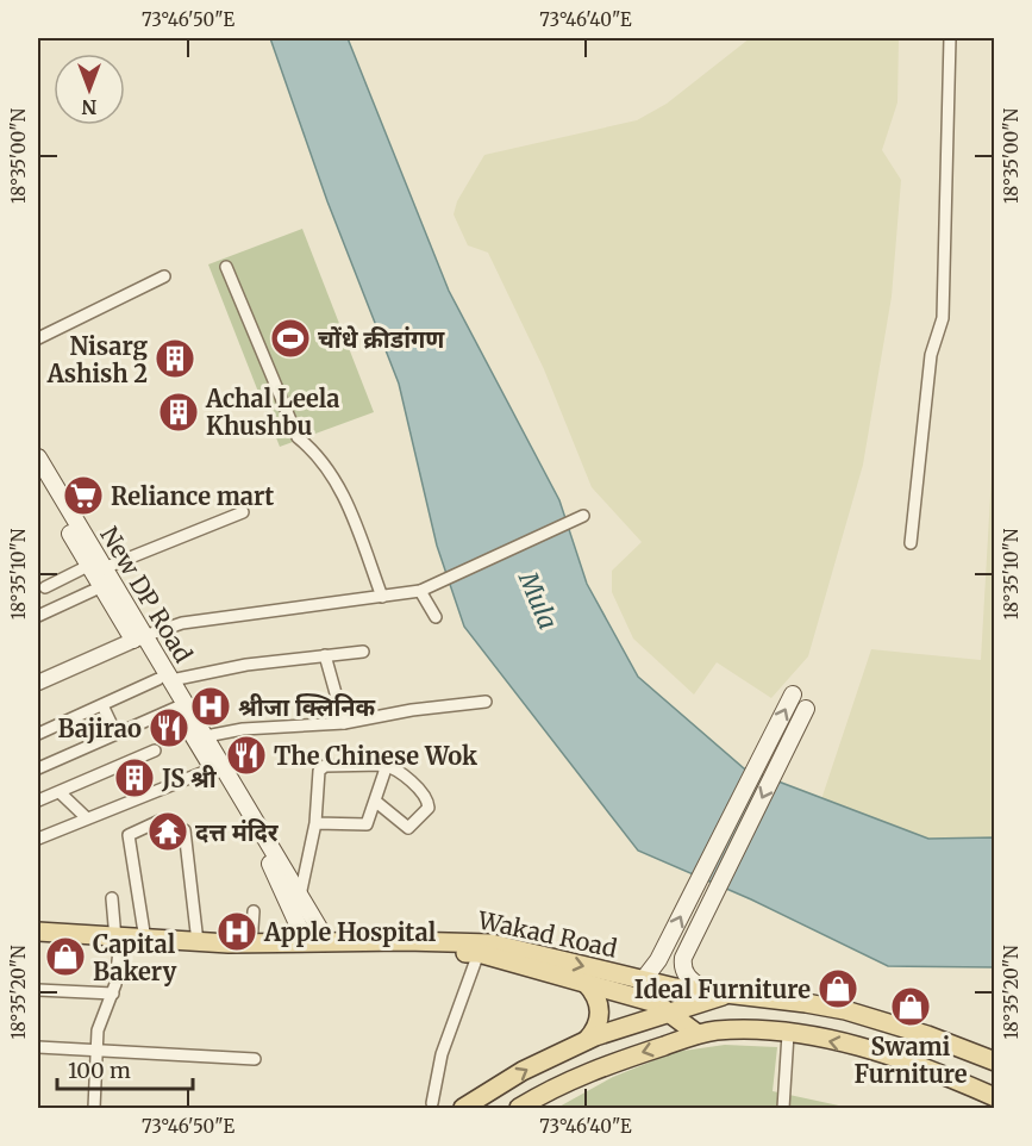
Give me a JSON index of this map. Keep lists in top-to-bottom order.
{
  "streets": {
    "main road": ["New DP Road", "Wakad Road"]
  },
  "crossings": [
    ["New DP Road", "Wakad Road"]
  ],
  "water": ["Mula"],
  "places": {
    "sports": ["चोंधे क्रीडांगण"],
    "building": ["Nisarg Ashish 2", "Achal Leela Khushbu", "JS श्री"],
    "supermarket": ["Reliance mart"],
    "hospital": ["श्रीजा क्लिनिक", "Apple Hospital"],
    "restaurant": ["Bajirao", "The Chinese Wok"],
    "temple": ["दत्त मंदिर"],
    "shop": ["Capital Bakery", "Ideal Furniture", "Swami Furniture"]
  },
  "scale_bar": "100 m",
  "north": "bottom",
  "coordinates": [
    "73°46'50\"E",
    "73°46'40\"E",
    "18°35'00\"N",
    "18°35'10\"N",
    "18°35'20\"N"
  ]
}
